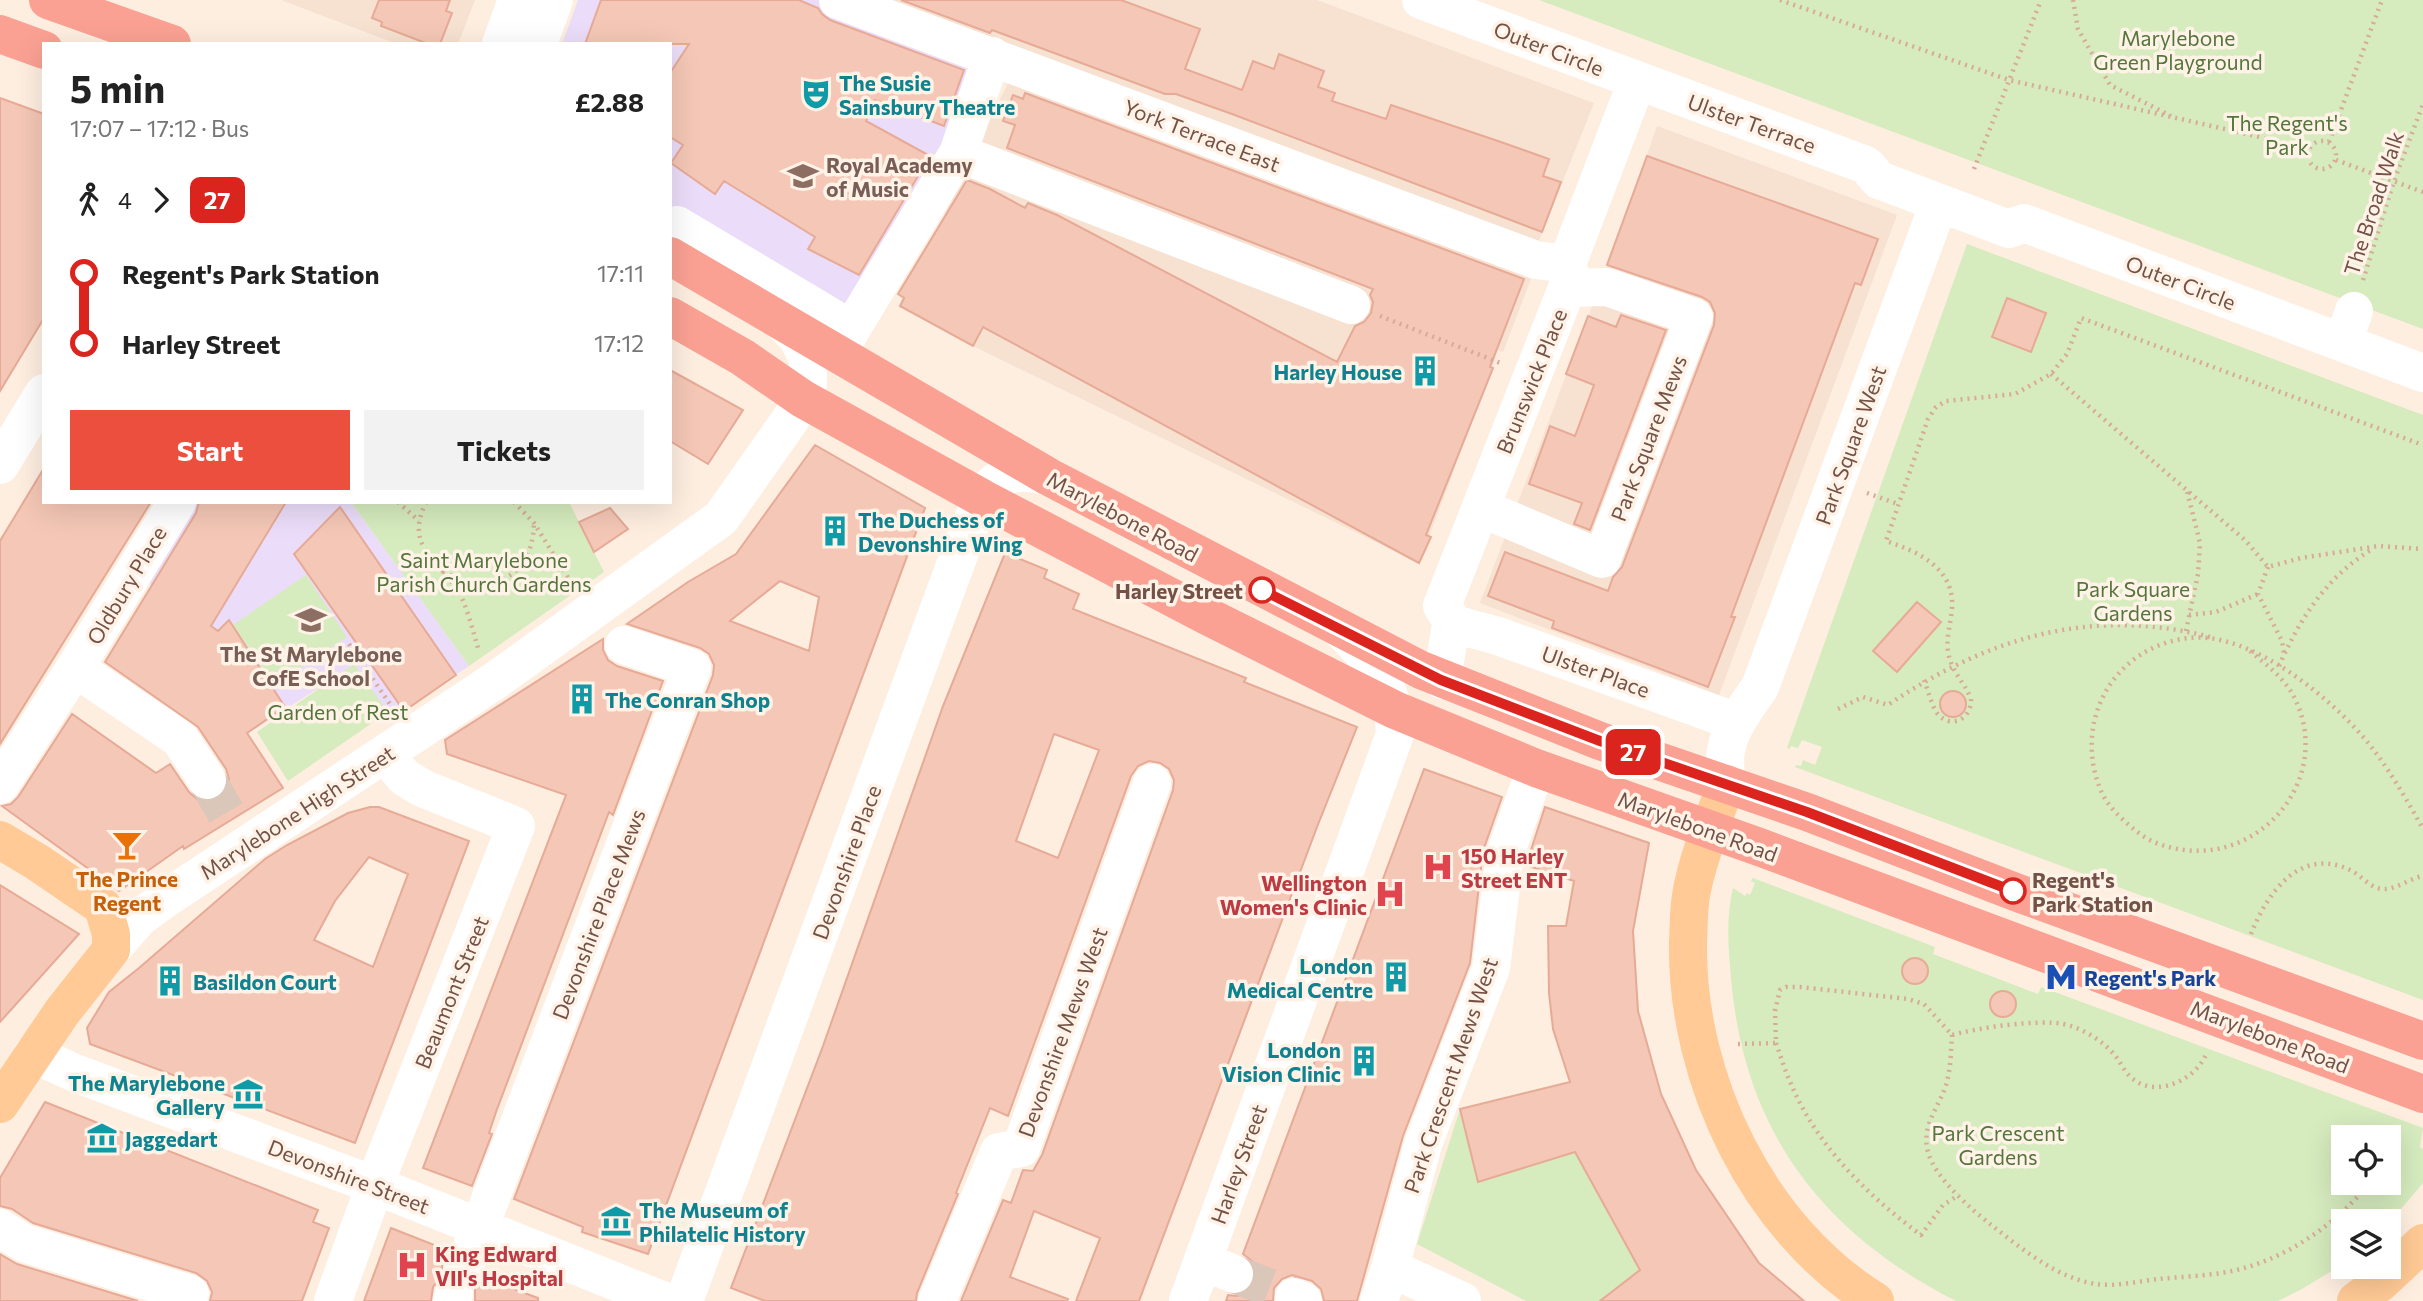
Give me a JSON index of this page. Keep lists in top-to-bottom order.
{
  "streets": {
    "highway": ["Marylebone Road"],
    "main road": ["Park Square West", "Marylebone High Street"],
    "street": [
      "Outer Circle",
      "Ulster Terrace",
      "York Terrace East",
      "Brunswick Place",
      "Park Square Mews",
      "Oldbury Place",
      "Ulster Place",
      "Devonshire Place",
      "Devonshire Place Mews",
      "Beaumont Street",
      "Devonshire Mews West",
      "Park Crescent Mews West",
      "Harley Street",
      "Devonshire Street"
    ],
    "path": ["The Broad Walk"]
  },
  "crossings": [
    ["Outer Circle", "Ulster Terrace"],
    ["Outer Circle", "The Broad Walk"],
    ["Outer Circle", "Brunswick Place"],
    ["Outer Circle", "Park Square West"],
    ["Ulster Terrace", "Brunswick Place"],
    ["Ulster Terrace", "Park Square West"],
    ["York Terrace East", "Brunswick Place"],
    ["York Terrace East", "Park Square Mews"],
    ["Brunswick Place", "Park Square Mews"],
    ["Brunswick Place", "Marylebone Road"],
    ["Brunswick Place", "Ulster Place"],
    ["Park Square West", "Marylebone Road"],
    ["Park Square West", "Ulster Place"],
    ["Marylebone Road", "Marylebone High Street"],
    ["Marylebone Road", "Devonshire Place"],
    ["Marylebone Road", "Park Crescent Mews West"],
    ["Marylebone Road", "Harley Street"],
    ["Marylebone High Street", "Devonshire Place Mews"],
    ["Marylebone High Street", "Beaumont Street"],
    ["Marylebone High Street", "Devonshire Street"],
    ["Devonshire Place Mews", "Devonshire Street"],
    ["Beaumont Street", "Devonshire Street"]
  ],
  "parks": [
    "Marylebone Green Playground",
    "The Regent's Park",
    "Saint Marylebone Parish Church Gardens",
    "Park Square Gardens",
    "Garden of Rest",
    "Park Crescent Gardens"
  ],
  "places": {
    "theatre": ["The Susie Sainsbury Theatre"],
    "school or university": ["Royal Academy of Music", "The St Marylebone CofE School"],
    "building": [
      "Harley House",
      "The Duchess of Devonshire Wing",
      "The Conran Shop",
      "London Medical Centre",
      "Basildon Court",
      "London Vision Clinic"
    ],
    "other": ["Harley Street", "Regent's Park Station"],
    "bar": ["The Prince Regent"],
    "hospital": ["150 Harley Street ENT", "Wellington Women's Clinic", "King Edward VII's Hospital"],
    "metro station": ["Regent's Park"],
    "museum": ["The Marylebone Gallery", "Jaggedart", "The Museum of Philatelic History"]
  },
  "lines": ["bus line 27"],
  "page": {
    "on_map": "27",
    "heading": ["5 min", "17:07 – 17:12 · Bus", "£2.88"],
    "legs": ["4", "27"],
    "list": [
      {
        "name": "Regent's Park Station",
        "value": "17:11"
      },
      {
        "name": "Harley Street",
        "value": "17:12"
      }
    ],
    "buttons": ["Start", "Tickets"]
  }
}
